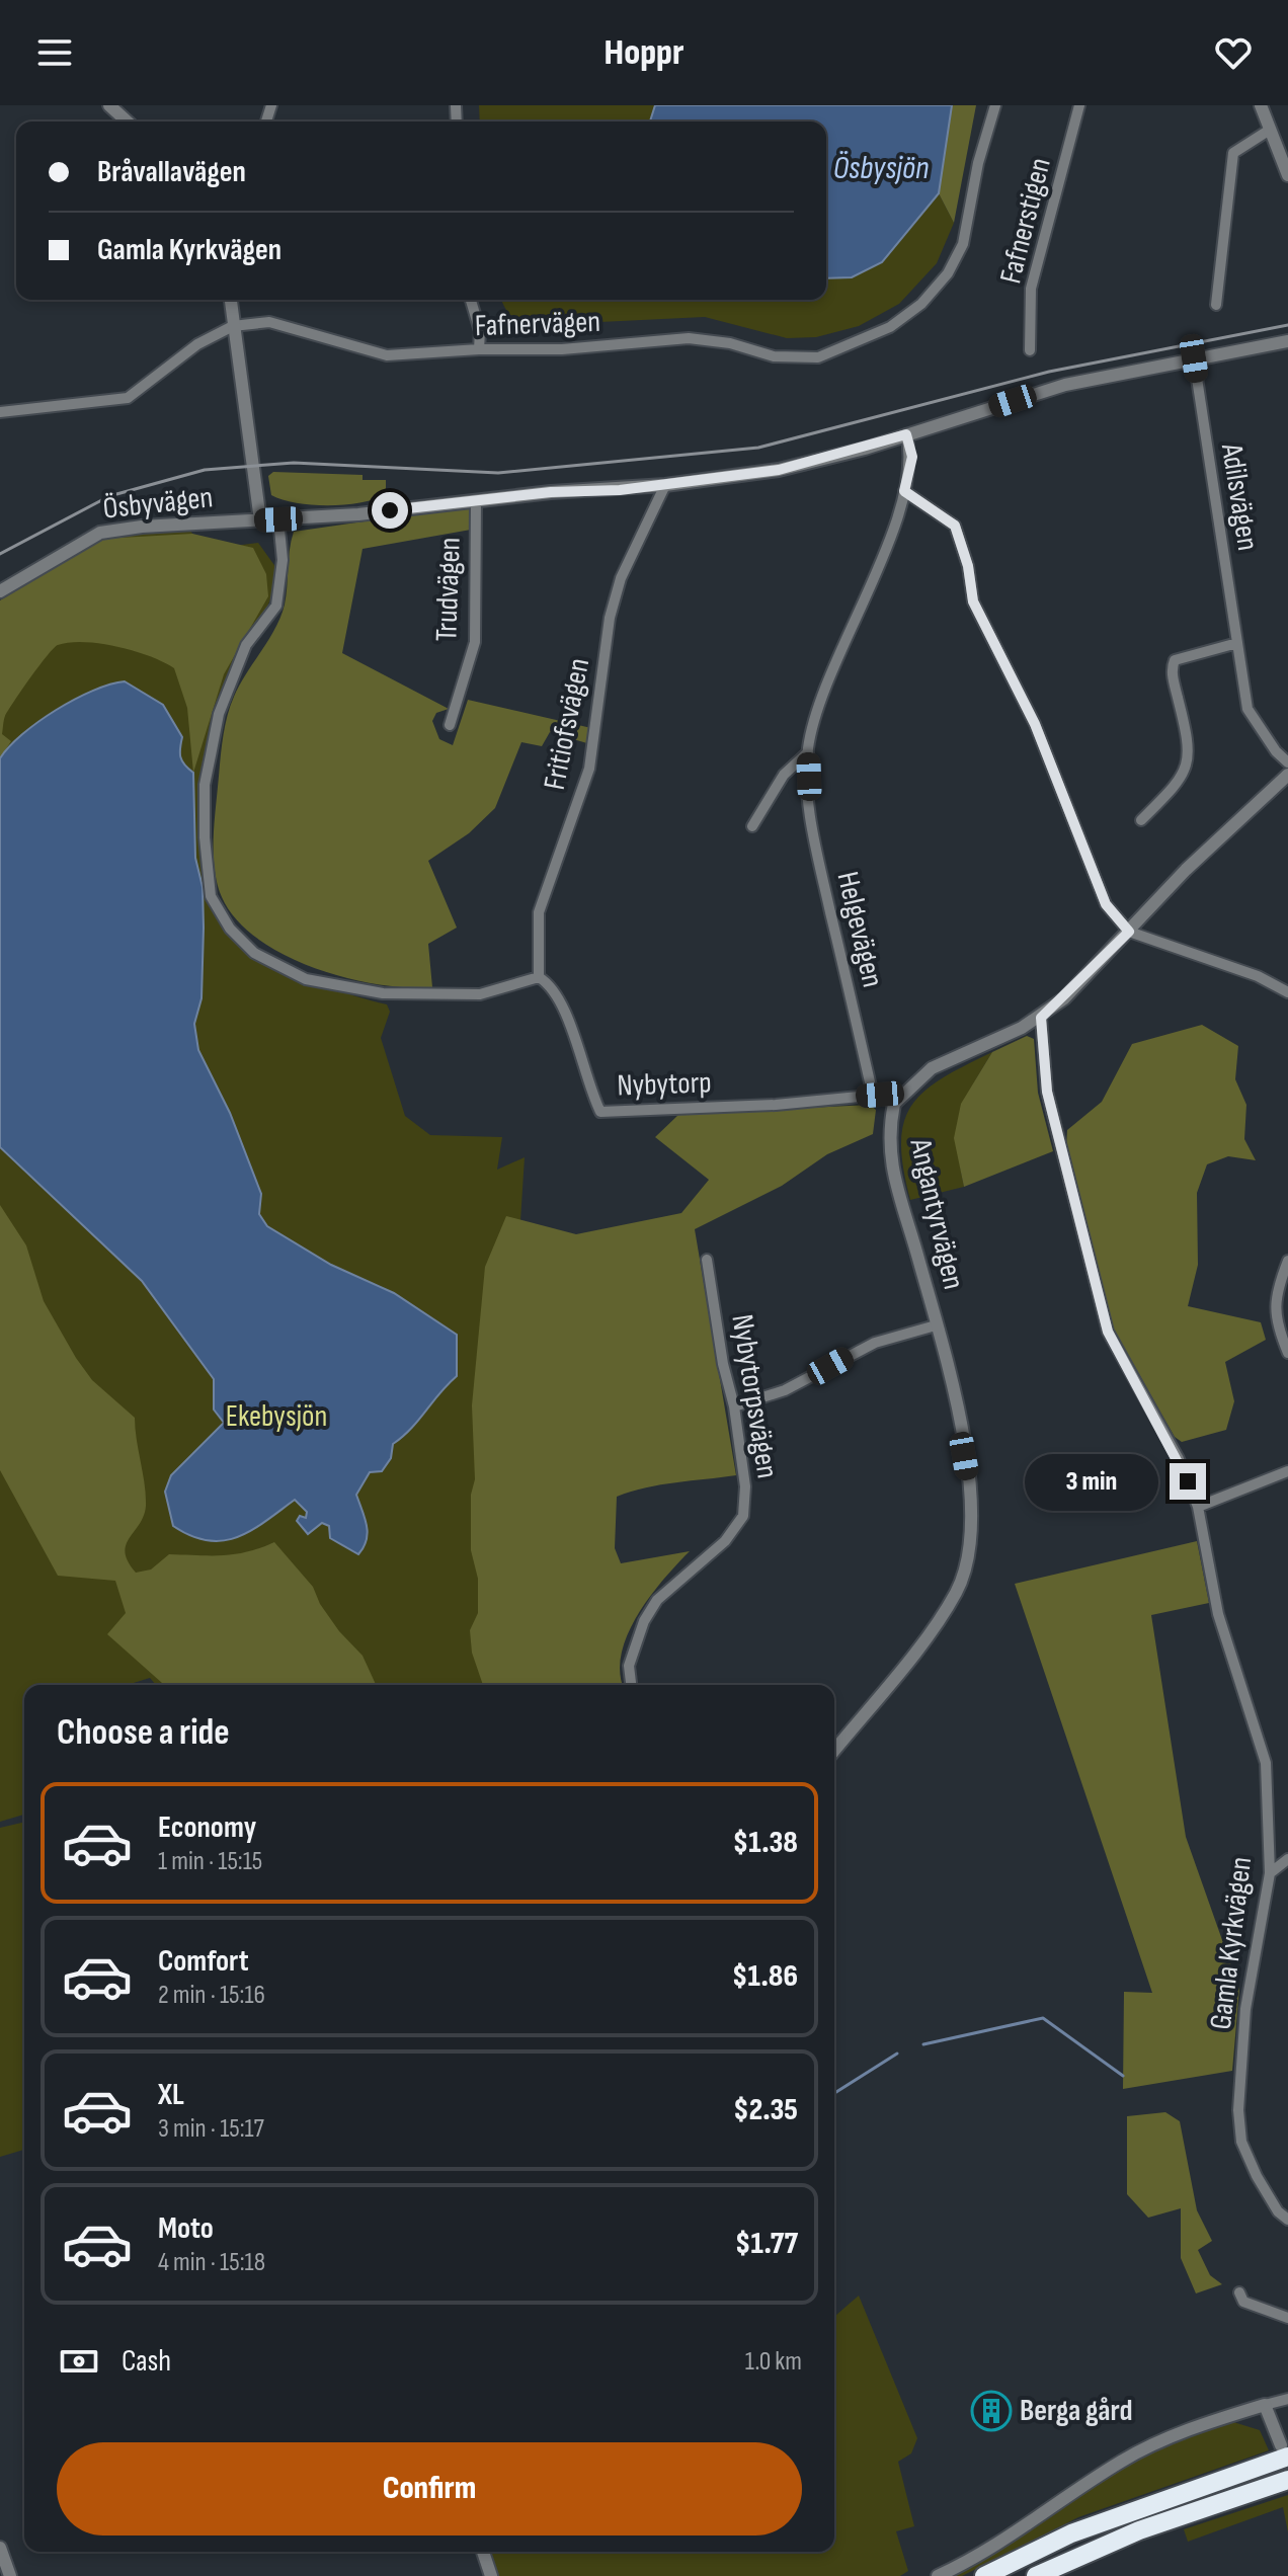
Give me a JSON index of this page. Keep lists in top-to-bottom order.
{
  "streets": {
    "street": [
      "Fafnerstigen",
      "Fafnervägen",
      "Adilsvägen",
      "Ösbyvägen",
      "Trudvägen",
      "Fritiofsvägen",
      "Helgevägen",
      "Nybytorp",
      "Angantyrvägen",
      "Nybytorpsvägen",
      "Gamla Kyrkvägen"
    ]
  },
  "crossings": [
    ["Adilsvägen", "Ösbyvägen"],
    ["Ösbyvägen", "Trudvägen"],
    ["Ösbyvägen", "Fritiofsvägen"],
    ["Ösbyvägen", "Helgevägen"],
    ["Fritiofsvägen", "Nybytorp"],
    ["Helgevägen", "Nybytorp"],
    ["Angantyrvägen", "Gamla Kyrkvägen"]
  ],
  "water": ["Ösbysjön"],
  "parks": ["Ekebysjön"],
  "places": {
    "building": ["Berga gård"]
  },
  "page": {
    "header": "Hoppr",
    "banner": ["Bråvallavägen", "Gamla Kyrkvägen"],
    "bubble": "3 min",
    "heading": "Choose a ride",
    "list": [
      {
        "name": "Economy",
        "note": "1 min · 15:15",
        "value": "$1.38"
      },
      {
        "name": "Comfort",
        "note": "2 min · 15:16",
        "value": "$1.86"
      },
      {
        "name": "XL",
        "note": "3 min · 15:17",
        "value": "$2.35"
      },
      {
        "name": "Moto",
        "note": "4 min · 15:18",
        "value": "$1.77"
      }
    ],
    "pay": ["Cash", "1.0 km"],
    "buttons": "Confirm"
  }
}
